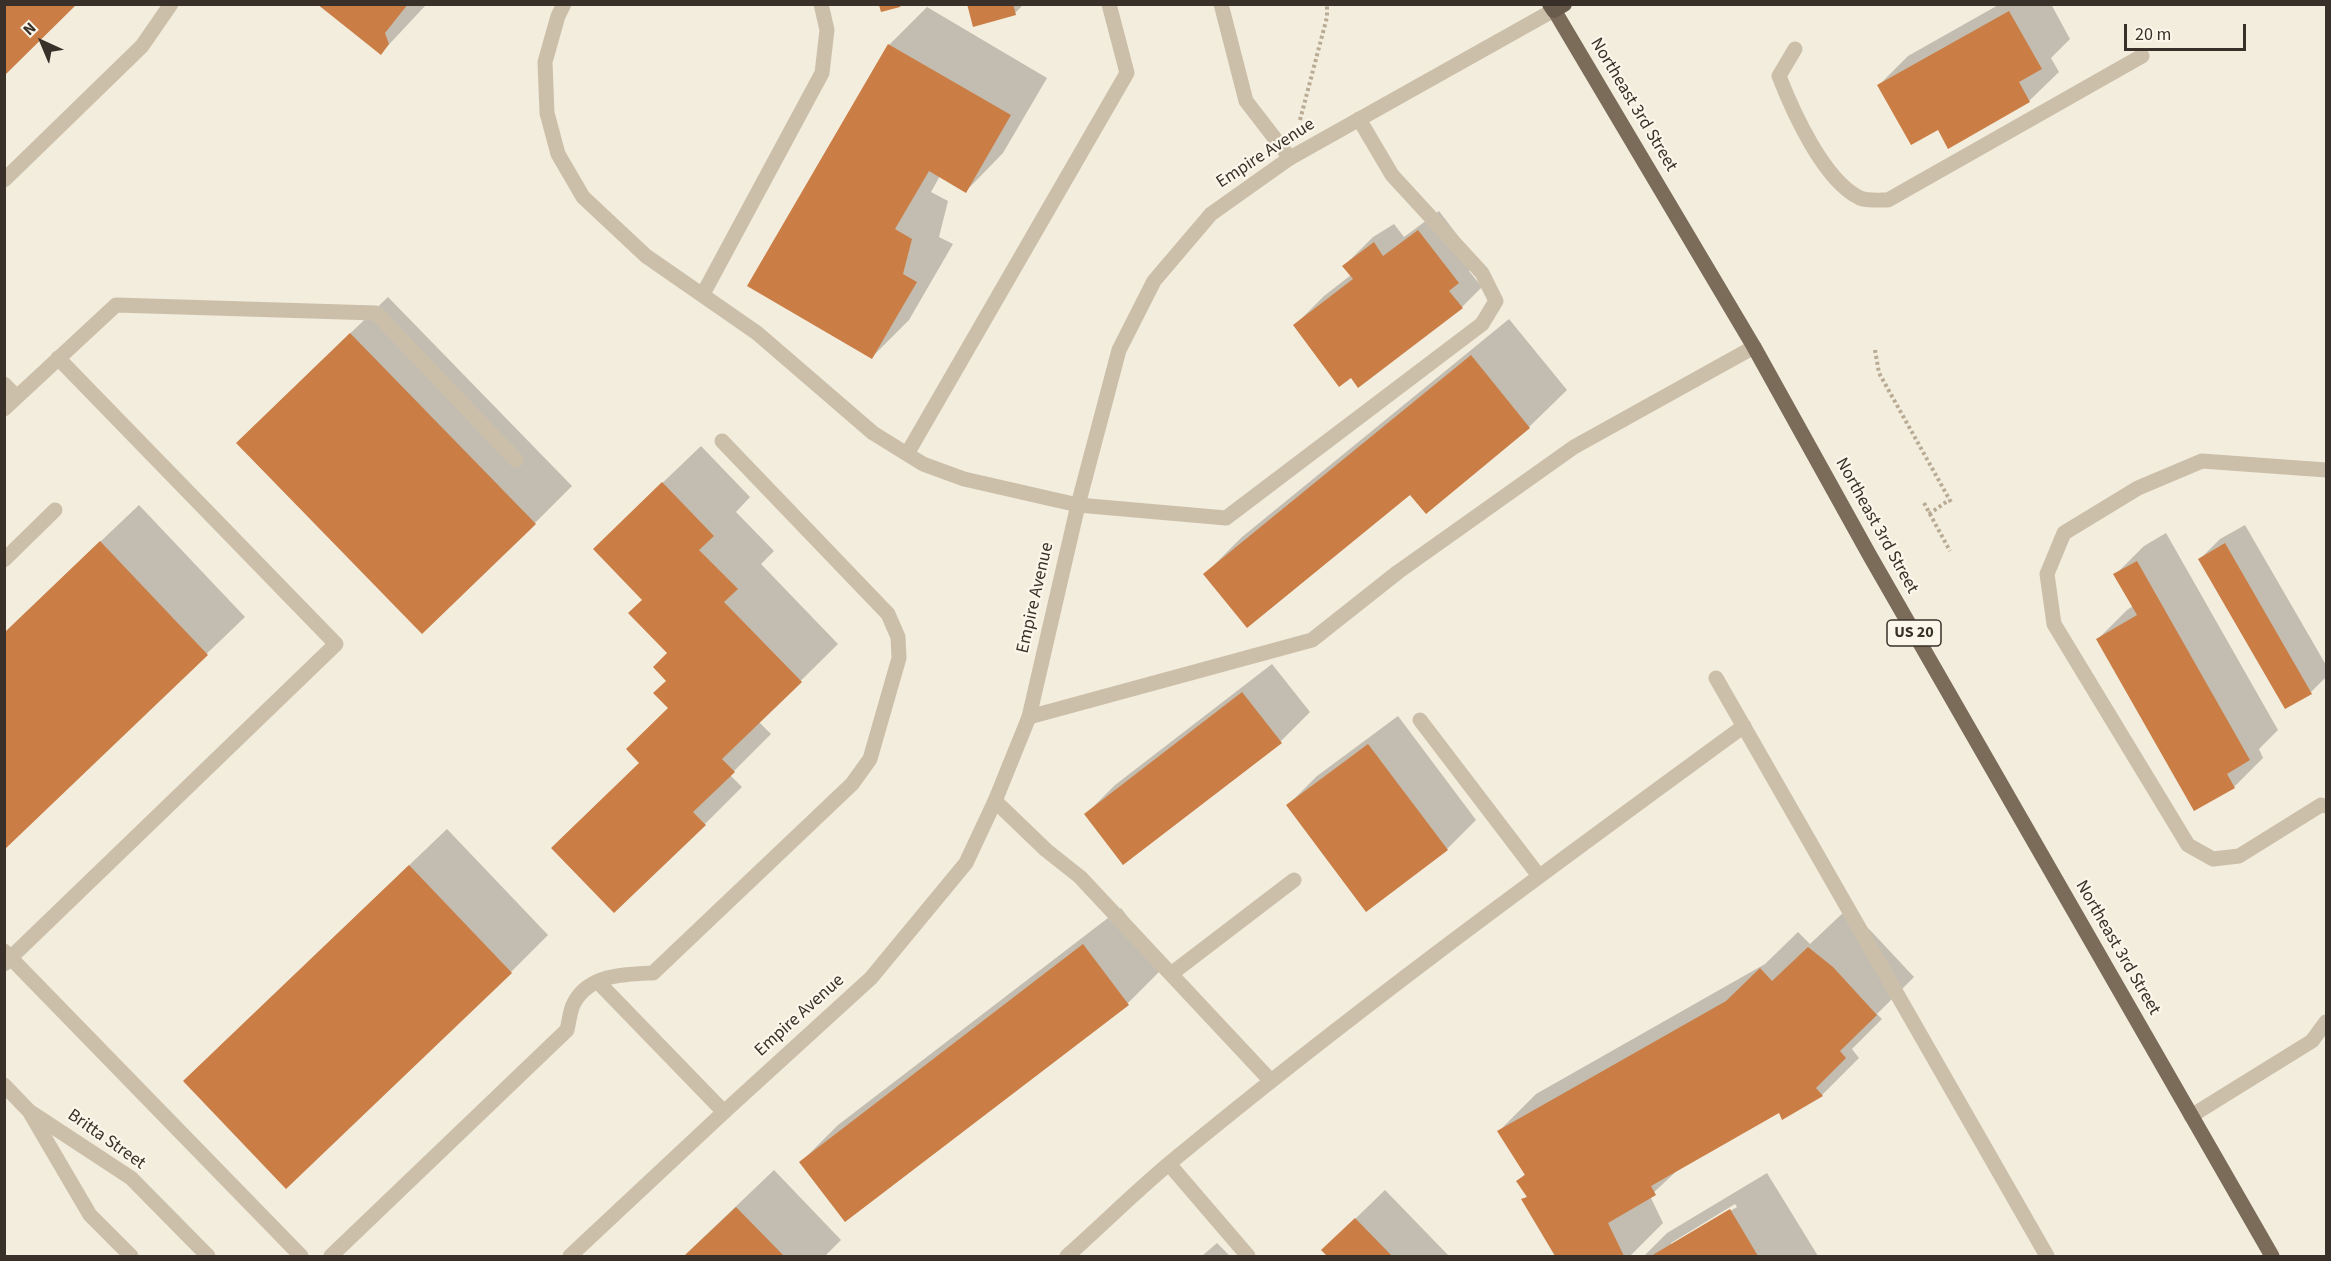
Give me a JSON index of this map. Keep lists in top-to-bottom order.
{
  "streets": {
    "main road": ["Northeast 3rd Street", "US 20"],
    "street": ["Empire Avenue", "Britta Street"]
  },
  "crossings": [
    ["Northeast 3rd Street", "Empire Avenue"]
  ],
  "scale_bar": "20 m",
  "north": "top left"
}
